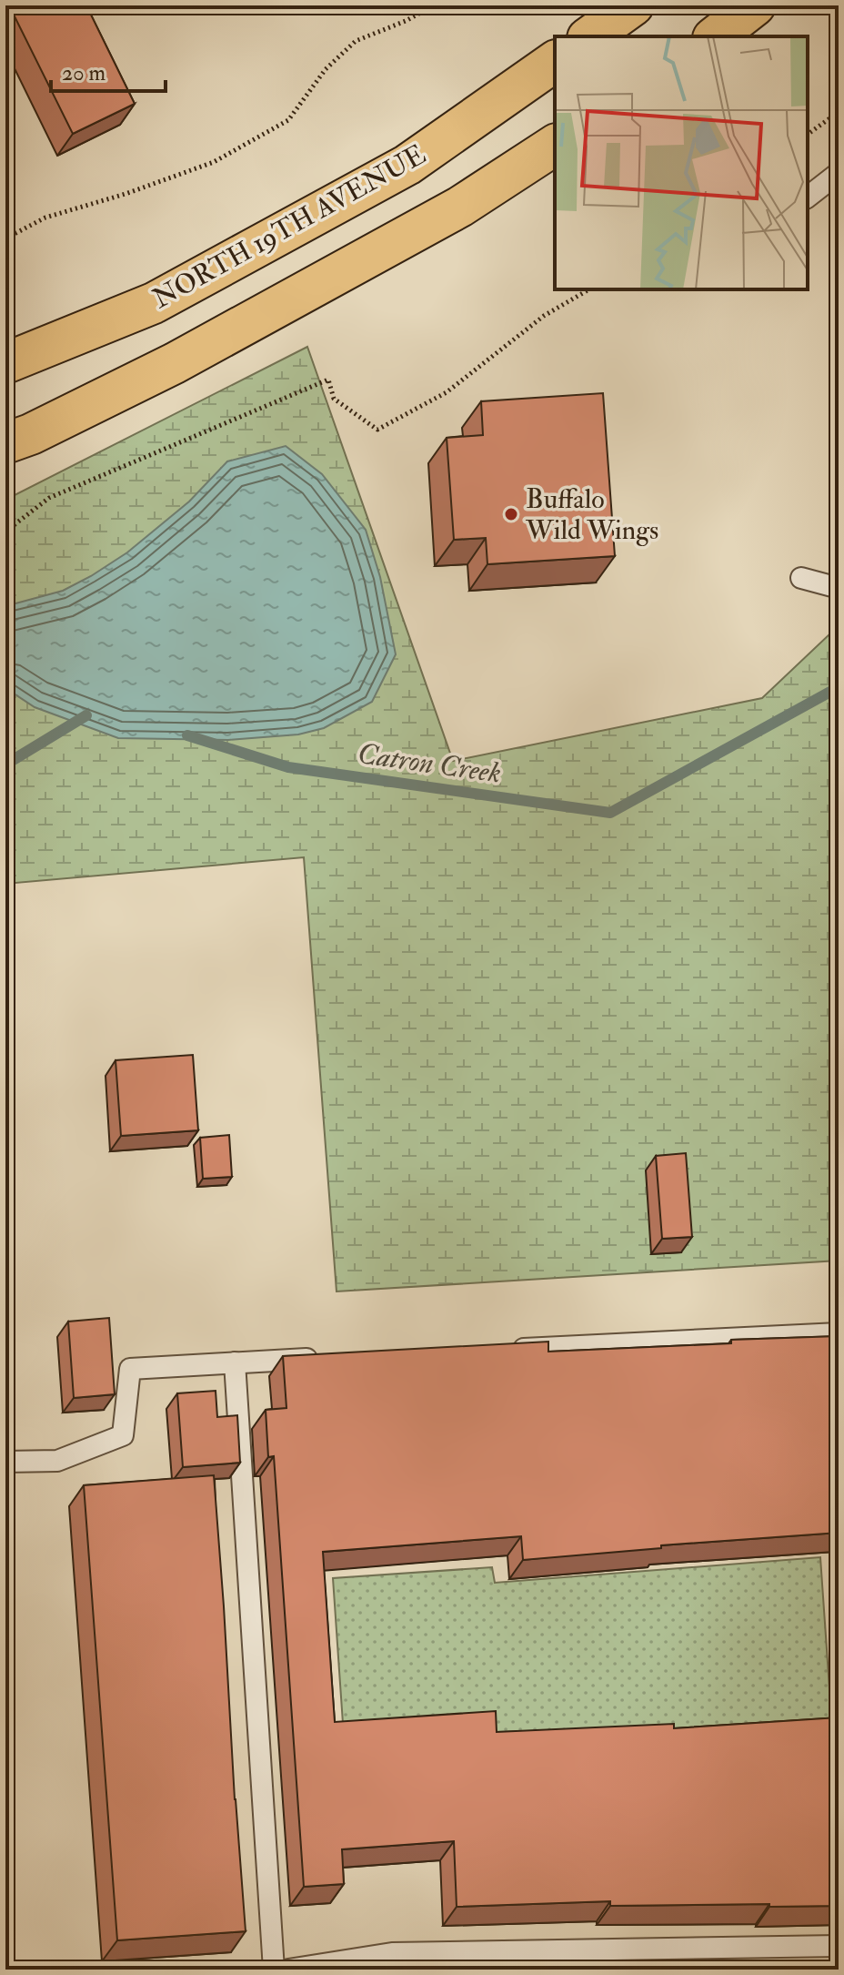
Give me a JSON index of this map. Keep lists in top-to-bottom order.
{
  "streets": {
    "main road": ["NORTH 19TH AVENUE"]
  },
  "water": ["Catron Creek"],
  "places": ["Buffalo Wild Wings"],
  "scale_bar": "20 m"
}
